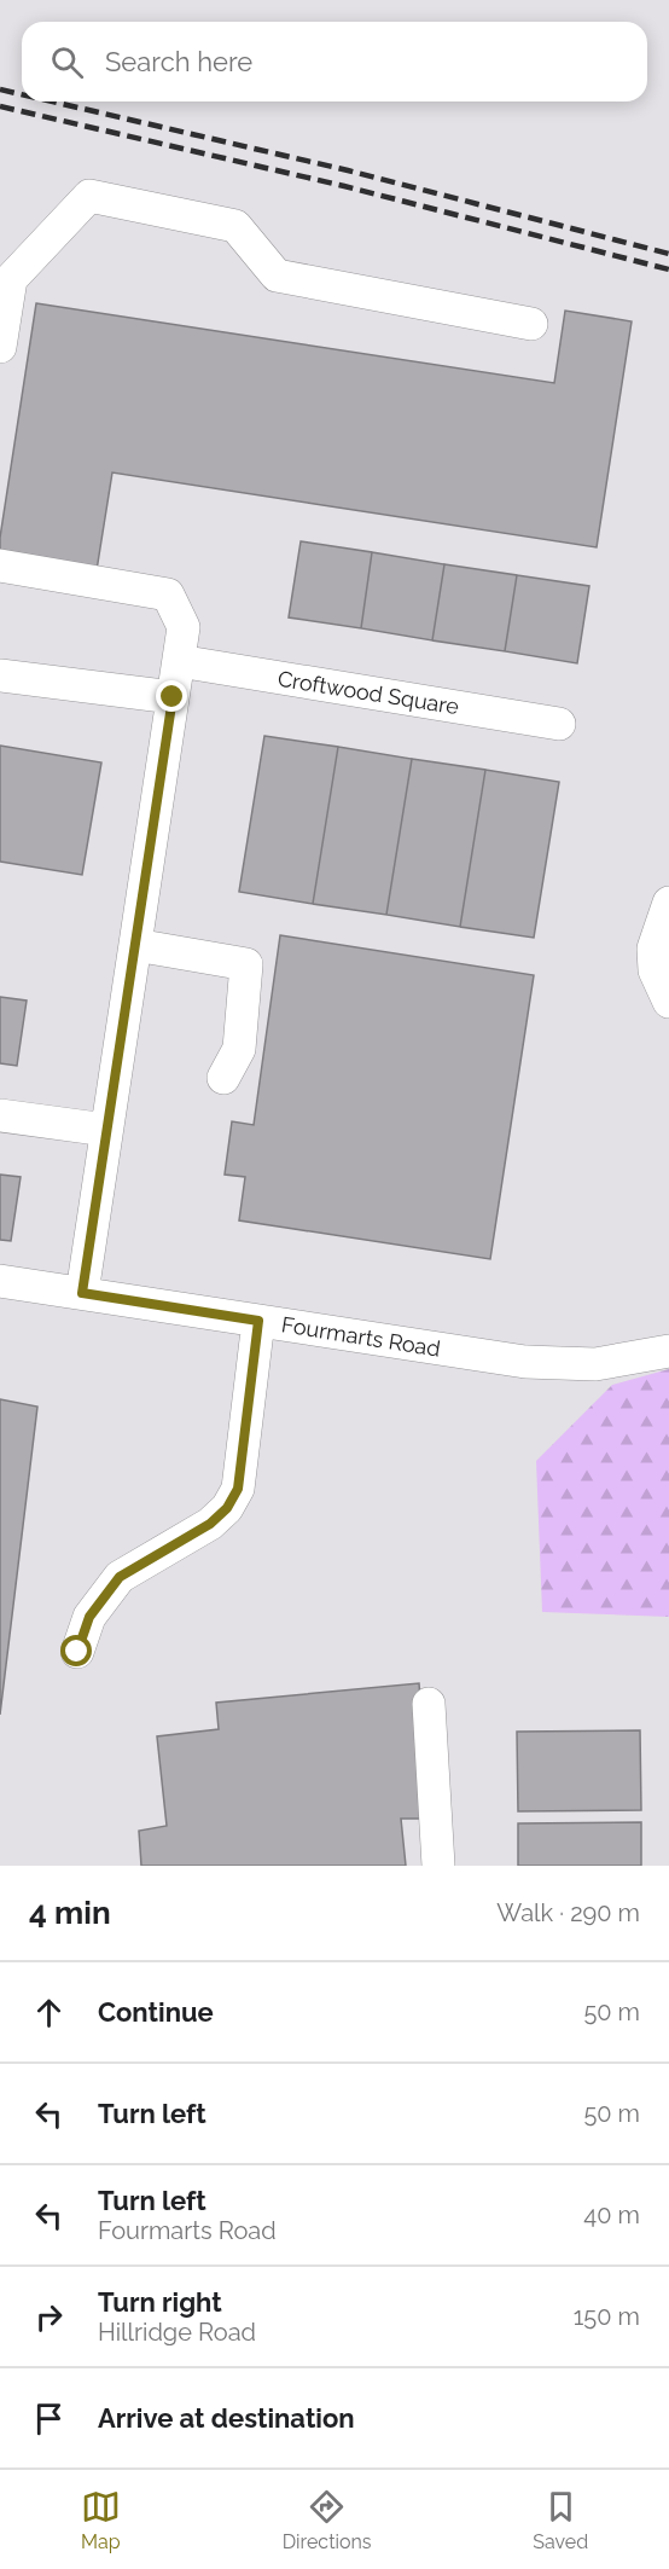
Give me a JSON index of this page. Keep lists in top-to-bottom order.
{
  "streets": {
    "street": ["Croftwood Square", "Fourmarts Road"]
  },
  "page": {
    "search": "Search here",
    "heading": ["4 min", "Walk · 290 m"],
    "list": [
      ["Continue", "50 m"],
      ["Turn left", "50 m"],
      ["Turn left", "Fourmarts Road", "40 m"],
      ["Turn right", "Hillridge Road", "150 m"],
      "Arrive at destination"
    ],
    "nav": ["Map", "Directions", "Saved"]
  }
}
